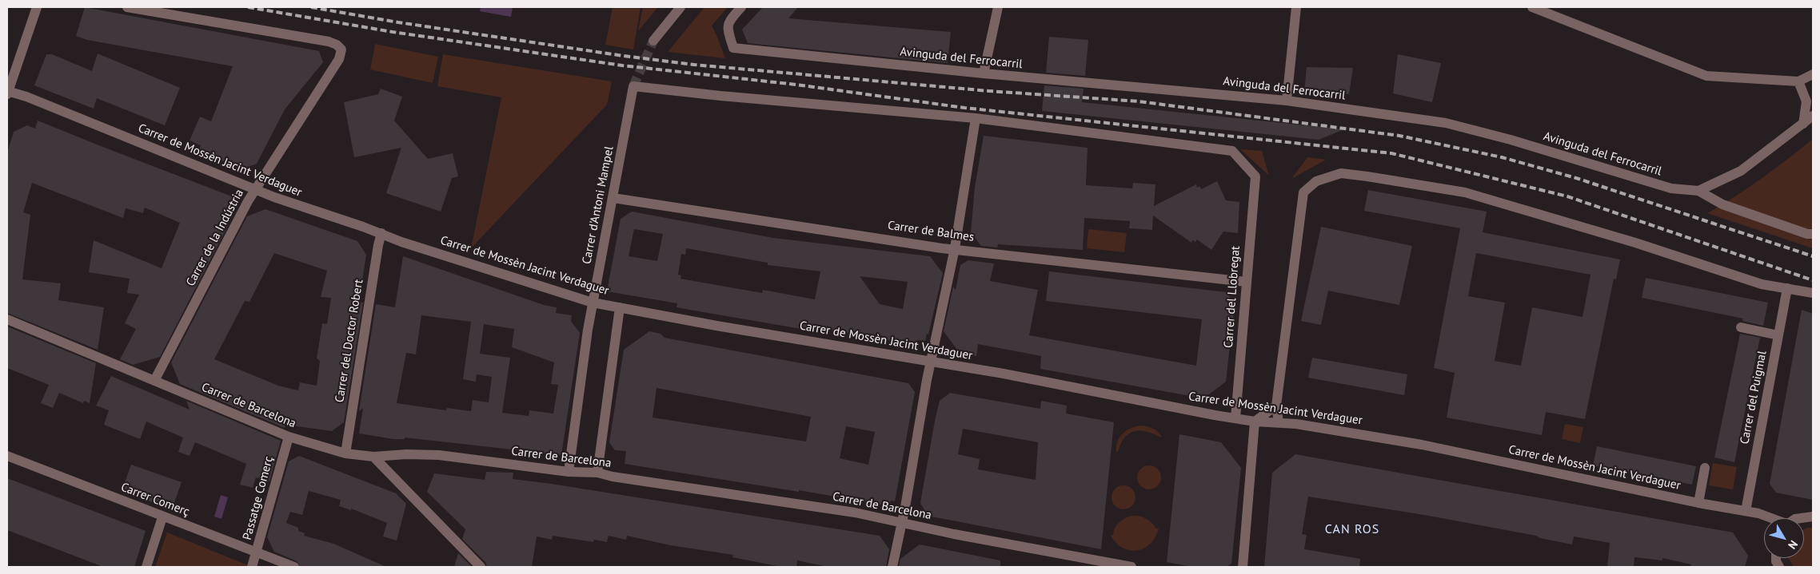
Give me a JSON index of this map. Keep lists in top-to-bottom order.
{
  "streets": {
    "street": [
      "Avinguda del Ferrocarril",
      "Carrer de Mossèn Jacint Verdaguer",
      "Carrer d'Antoni Mampel",
      "Carrer de Balmes",
      "Carrer de la Indústria",
      "Carrer del Llobregat",
      "Carrer del Doctor Robert",
      "Carrer del Puigmal",
      "Carrer de Barcelona",
      "Passatge Comerç",
      "Carrer Comerç"
    ]
  },
  "crossings": [
    ["Carrer de Mossèn Jacint Verdaguer", "Carrer d'Antoni Mampel"],
    ["Carrer de Mossèn Jacint Verdaguer", "Carrer de la Indústria"],
    ["Carrer de Mossèn Jacint Verdaguer", "Carrer del Llobregat"],
    ["Carrer de Mossèn Jacint Verdaguer", "Carrer del Doctor Robert"],
    ["Carrer de Mossèn Jacint Verdaguer", "Carrer del Puigmal"],
    ["Carrer d'Antoni Mampel", "Carrer de Balmes"],
    ["Carrer d'Antoni Mampel", "Carrer del Llobregat"],
    ["Carrer d'Antoni Mampel", "Carrer de Barcelona"],
    ["Carrer de Balmes", "Carrer del Llobregat"],
    ["Carrer de la Indústria", "Carrer de Barcelona"],
    ["Carrer del Doctor Robert", "Carrer de Barcelona"],
    ["Carrer de Barcelona", "Passatge Comerç"],
    ["Passatge Comerç", "Carrer Comerç"]
  ],
  "districts": ["CAN ROS"],
  "north": "bottom right"
}
